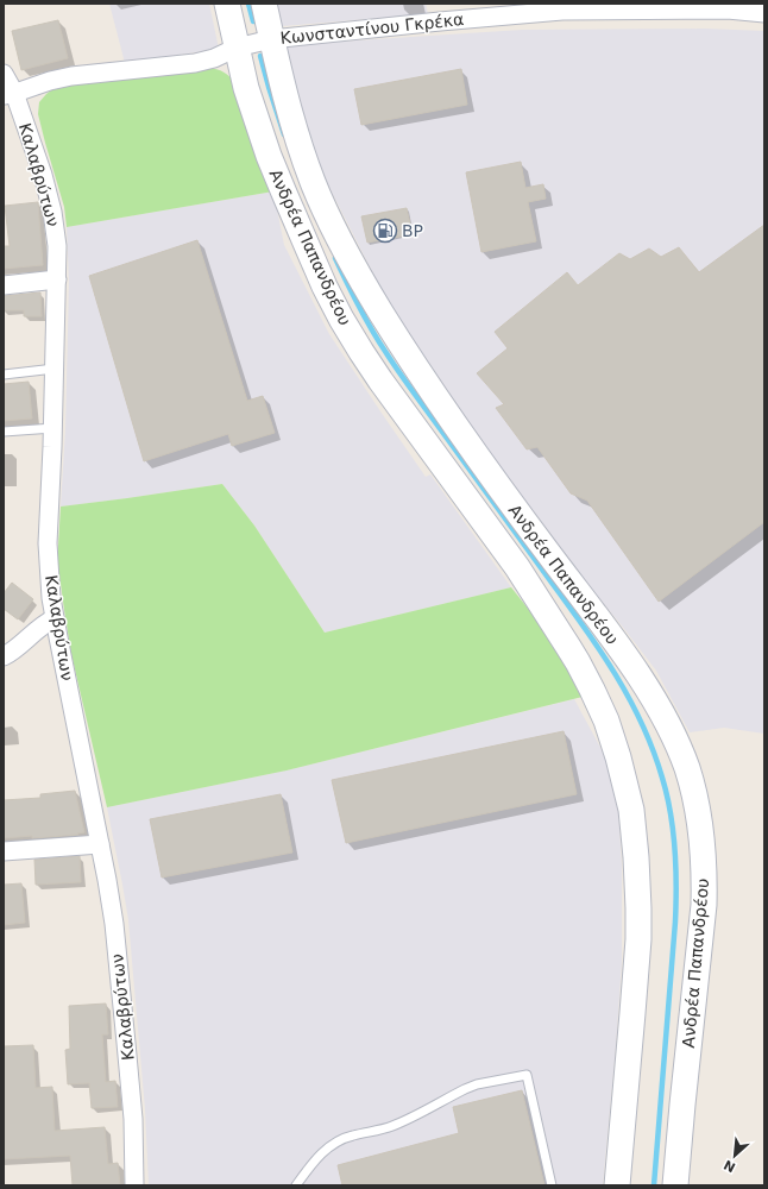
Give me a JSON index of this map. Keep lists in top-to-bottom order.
{
  "streets": {
    "main road": ["Ανδρέα Παπανδρέου"],
    "street": ["Κωνσταντίνου Γκρέκα", "Καλαβρύτων"]
  },
  "crossings": [
    ["Κωνσταντίνου Γκρέκα", "Καλαβρύτων"],
    ["Κωνσταντίνου Γκρέκα", "Ανδρέα Παπανδρέου"]
  ],
  "places": {
    "fuel station": ["BP"]
  },
  "north": "bottom left"
}
